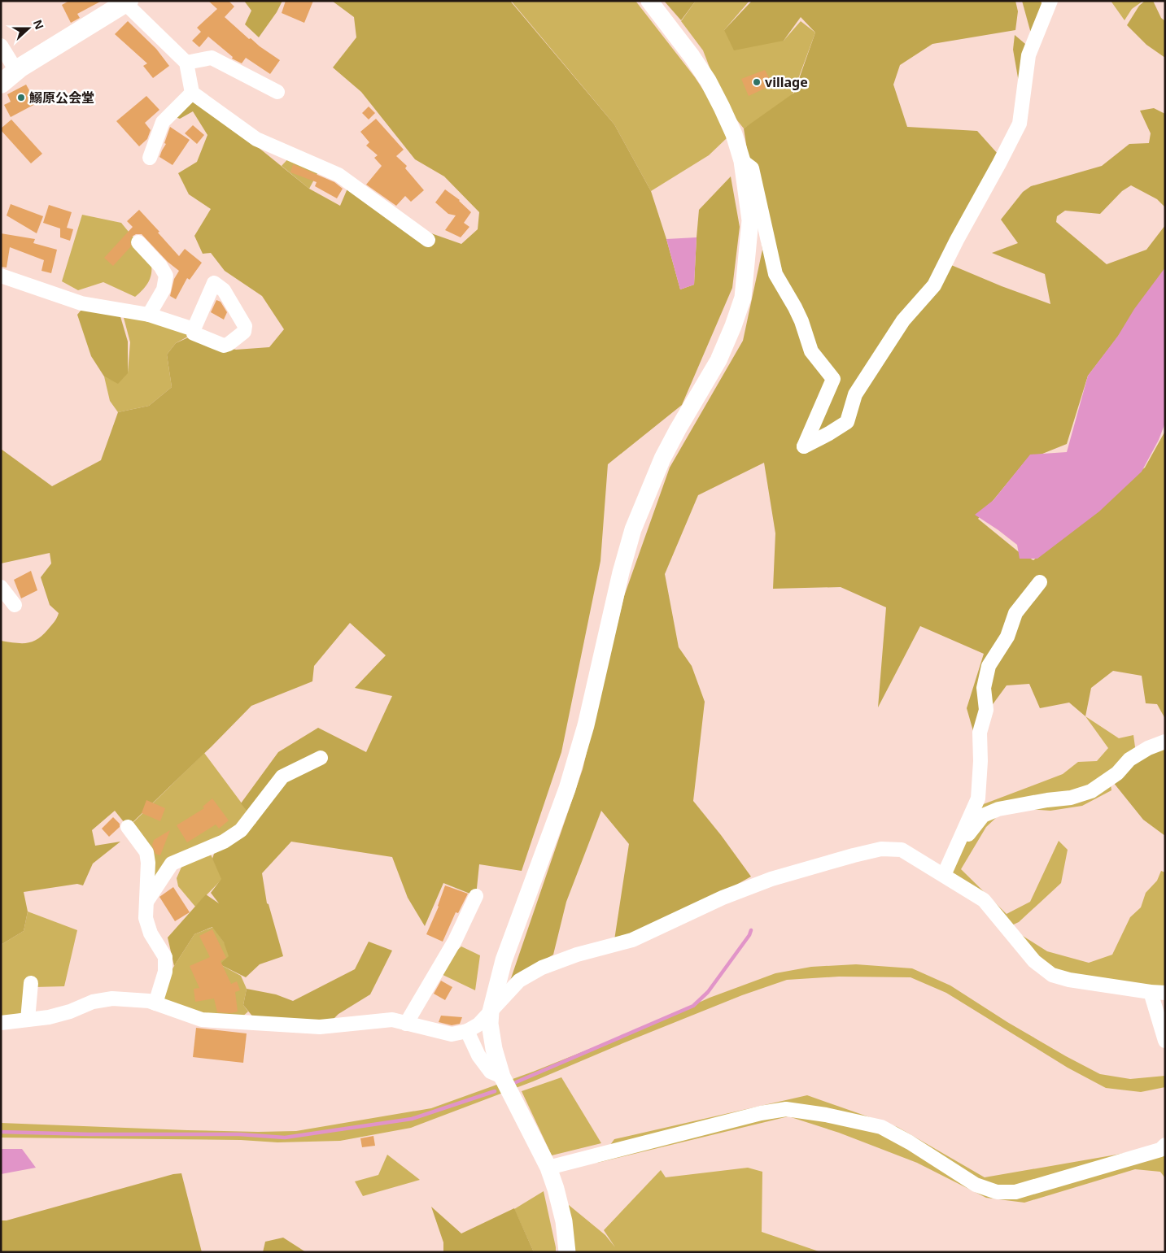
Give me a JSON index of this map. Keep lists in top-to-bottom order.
{
  "places": ["village", "鰯原公会堂"],
  "north": "right"
}
